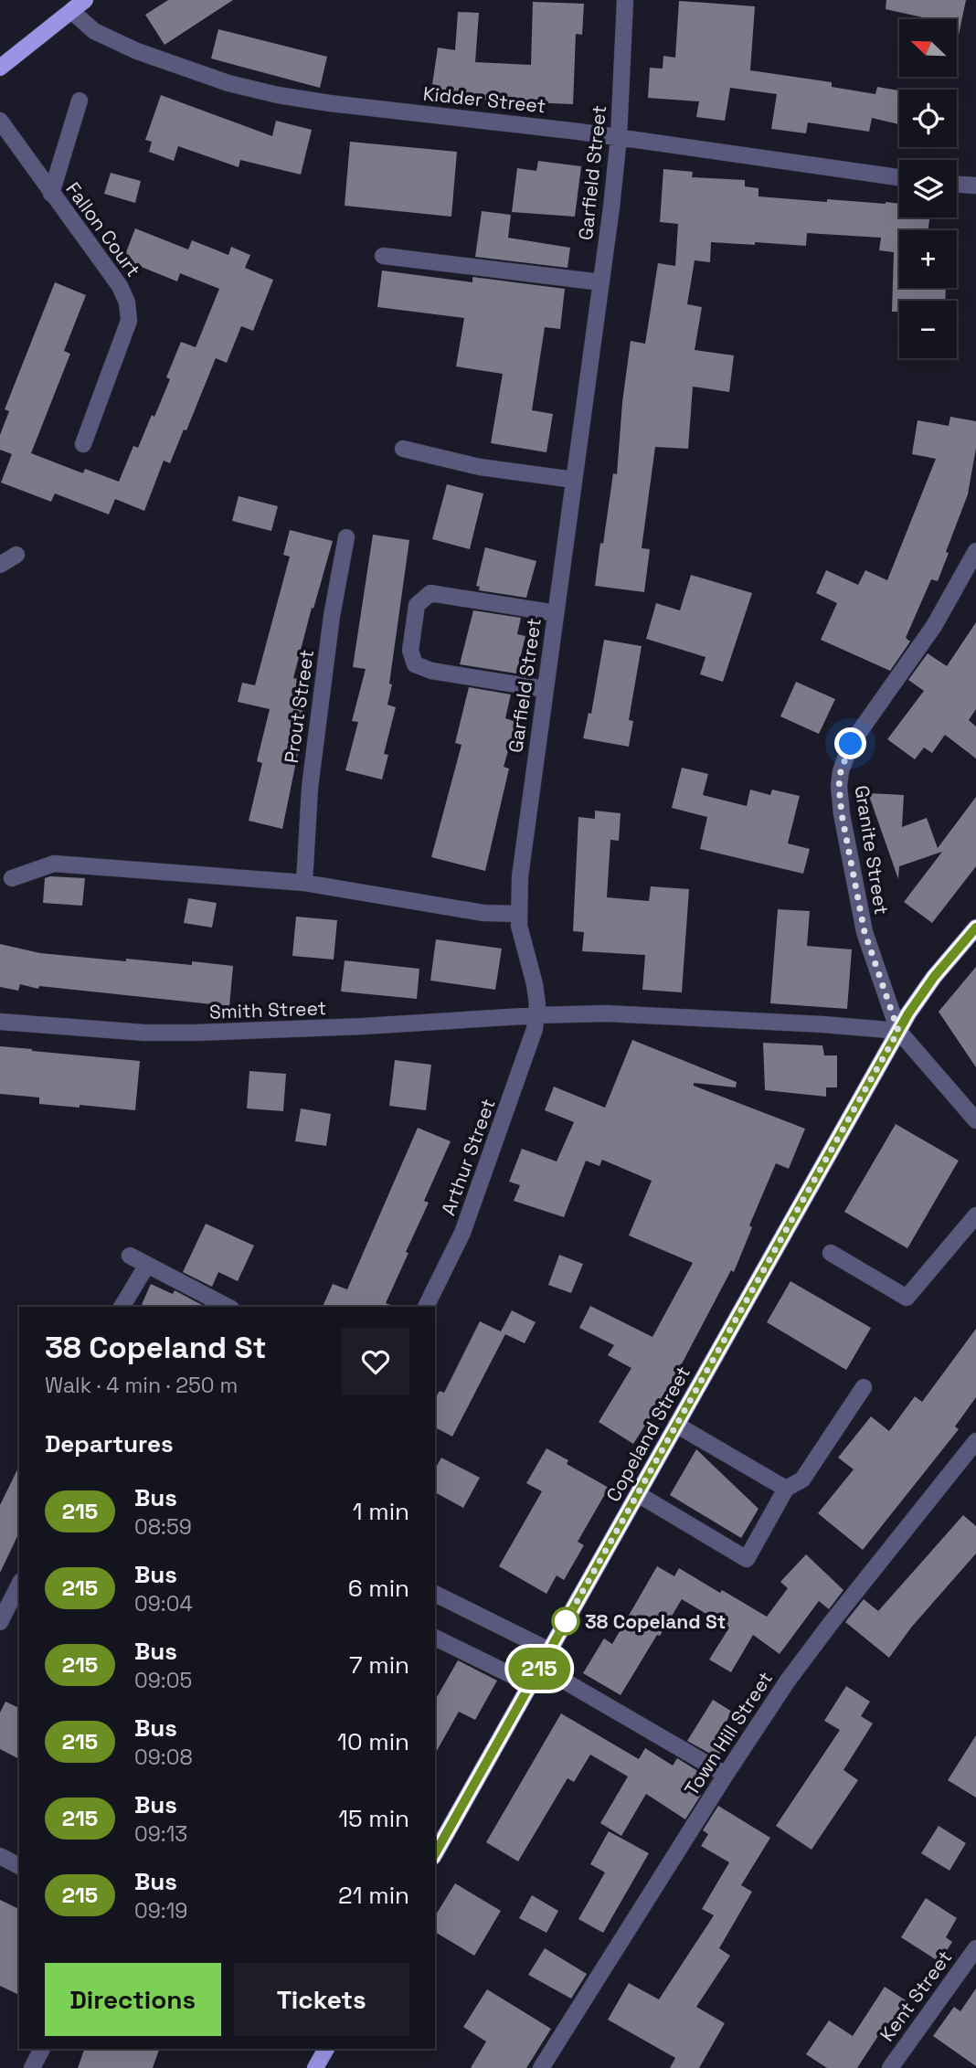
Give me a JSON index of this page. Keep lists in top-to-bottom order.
{
  "streets": {
    "main road": ["Copeland Street"],
    "street": [
      "Kidder Street",
      "Garfield Street",
      "Fallon Court",
      "Prout Street",
      "Granite Street",
      "Smith Street",
      "Arthur Street",
      "Town Hill Street",
      "Kent Street"
    ]
  },
  "crossings": [
    ["Kidder Street", "Garfield Street"],
    ["Garfield Street", "Smith Street"],
    ["Garfield Street", "Arthur Street"],
    ["Granite Street", "Copeland Street"],
    ["Smith Street", "Arthur Street"]
  ],
  "places": ["38 Copeland St"],
  "lines": ["bus line 215"],
  "north": "top left",
  "page": {
    "on_map": "215",
    "map_buttons": ["+", "−"],
    "heading": [
      ["38 Copeland St", "Walk · 4 min · 250 m"],
      "Departures"
    ],
    "list": [
      {
        "mark": "215",
        "name": "Bus",
        "note": "08:59",
        "value": "1 min"
      },
      {
        "mark": "215",
        "name": "Bus",
        "note": "09:04",
        "value": "6 min"
      },
      {
        "mark": "215",
        "name": "Bus",
        "note": "09:05",
        "value": "7 min"
      },
      {
        "mark": "215",
        "name": "Bus",
        "note": "09:08",
        "value": "10 min"
      },
      {
        "mark": "215",
        "name": "Bus",
        "note": "09:13",
        "value": "15 min"
      },
      {
        "mark": "215",
        "name": "Bus",
        "note": "09:19",
        "value": "21 min"
      }
    ],
    "buttons": ["Directions", "Tickets"]
  }
}
